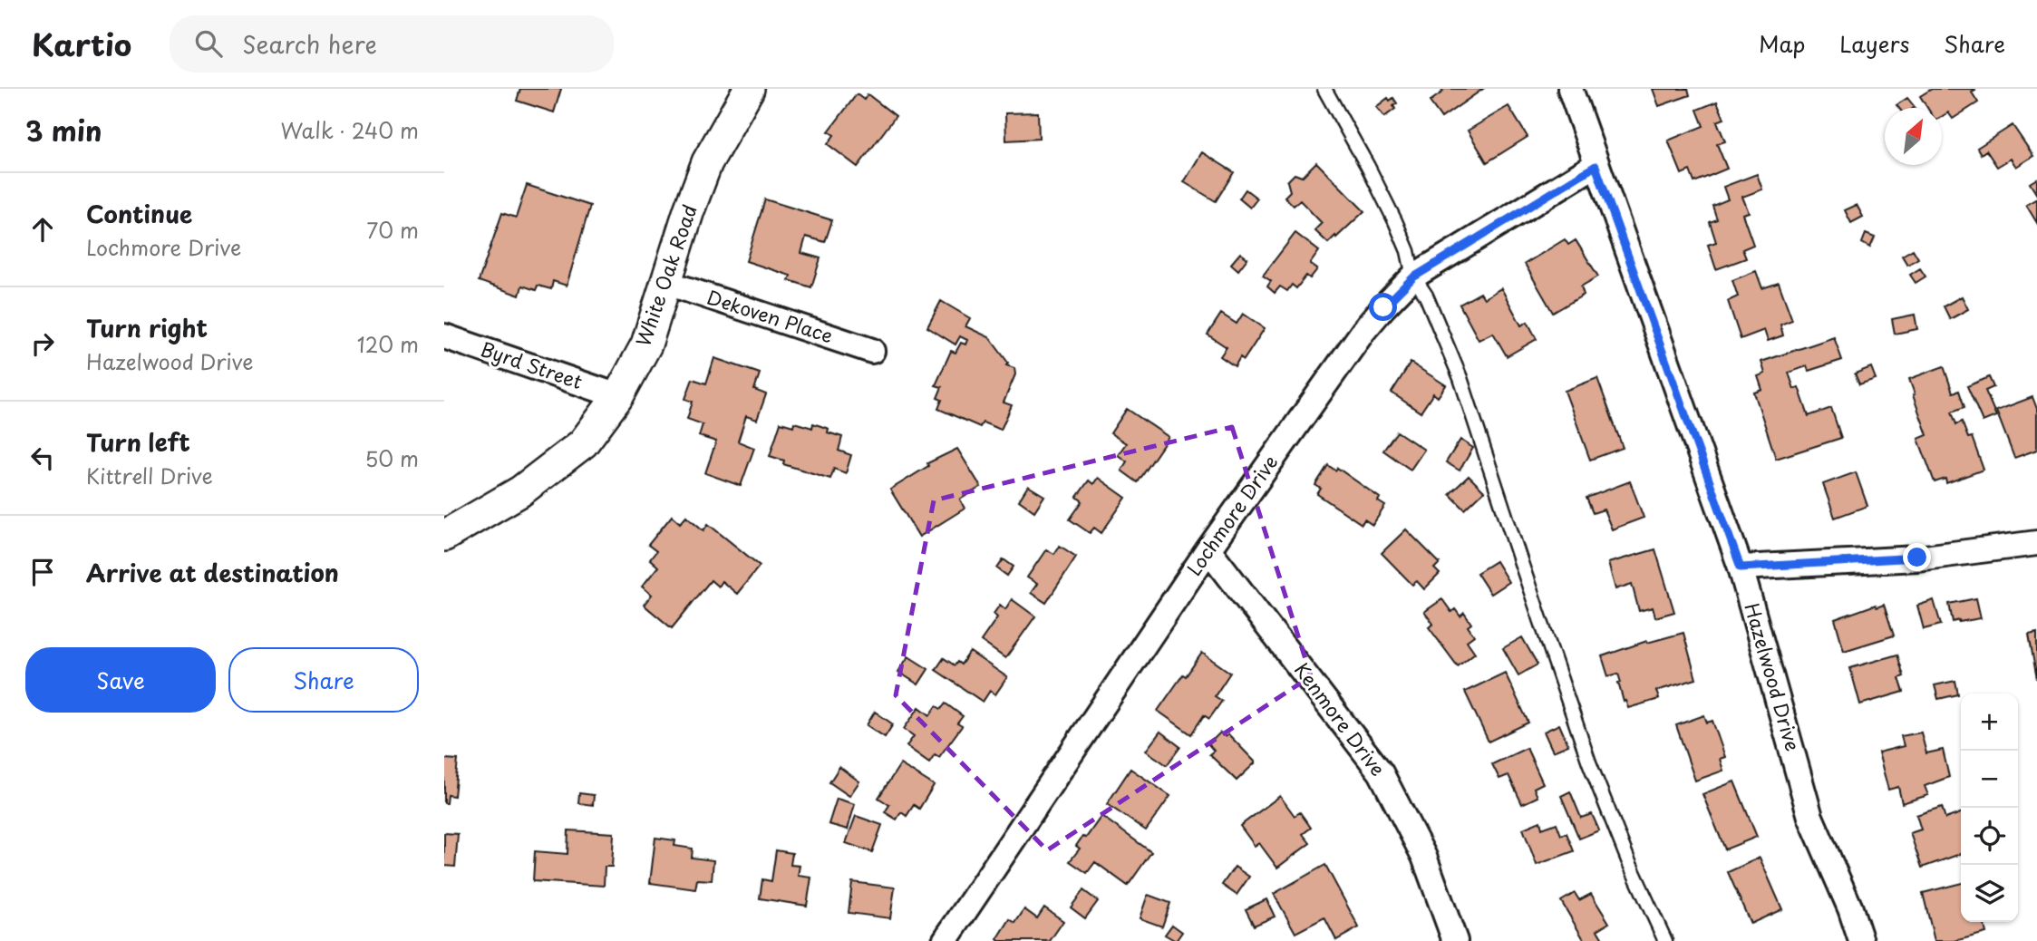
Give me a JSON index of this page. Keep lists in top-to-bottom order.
{
  "streets": {
    "street": [
      "White Oak Road",
      "Dekoven Place",
      "Byrd Street",
      "Lochmore Drive",
      "Hazelwood Drive",
      "Kenmore Drive"
    ]
  },
  "crossings": [
    ["White Oak Road", "Dekoven Place"],
    ["White Oak Road", "Byrd Street"],
    ["Lochmore Drive", "Hazelwood Drive"],
    ["Lochmore Drive", "Kenmore Drive"]
  ],
  "north": "top right",
  "page": {
    "header": "Kartio",
    "search": "Search here",
    "nav": ["Map", "Layers", "Share"],
    "heading": ["3 min", "Walk · 240 m"],
    "list": [
      ["Continue", "Lochmore Drive", "70 m"],
      ["Turn right", "Hazelwood Drive", "120 m"],
      ["Turn left", "Kittrell Drive", "50 m"],
      "Arrive at destination"
    ],
    "buttons": ["Save", "Share"],
    "map_buttons": ["+", "−"]
  }
}
